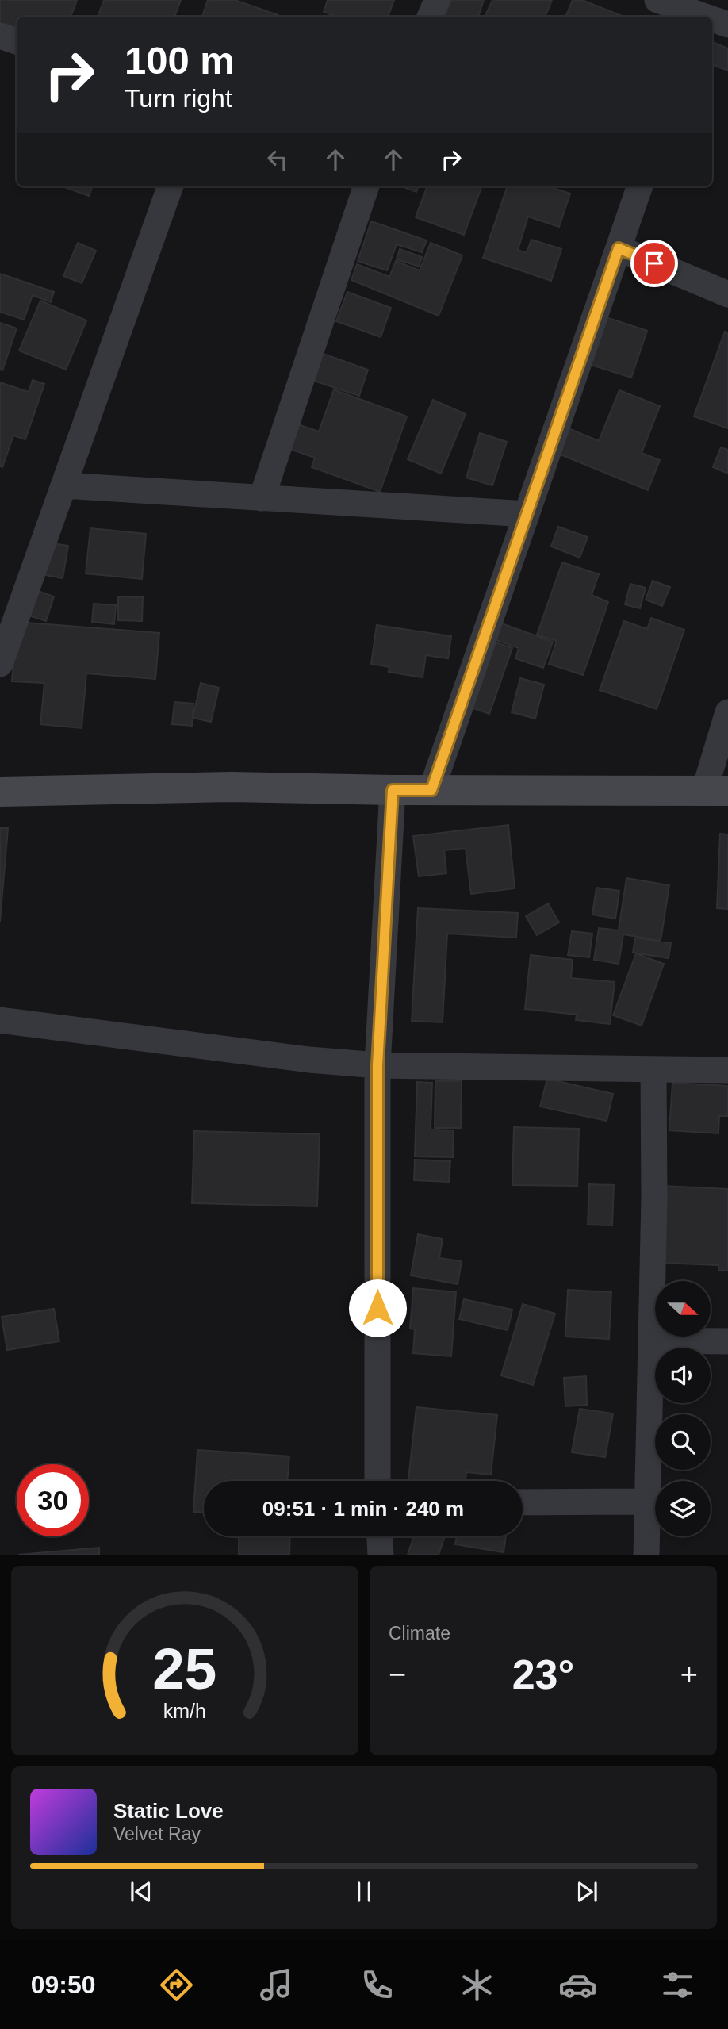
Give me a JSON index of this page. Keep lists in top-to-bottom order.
{
  "north": "right",
  "page": {
    "turn": ["100 m", "Turn right"],
    "limit": "30",
    "trip": "09:51 · 1 min · 240 m",
    "tile": "Climate",
    "heat": ["−", "23°", "+"],
    "song": ["Static Love", "Velvet Ray"],
    "tabs": "09:50",
    "gauge": ["25", "km/h"]
  }
}
